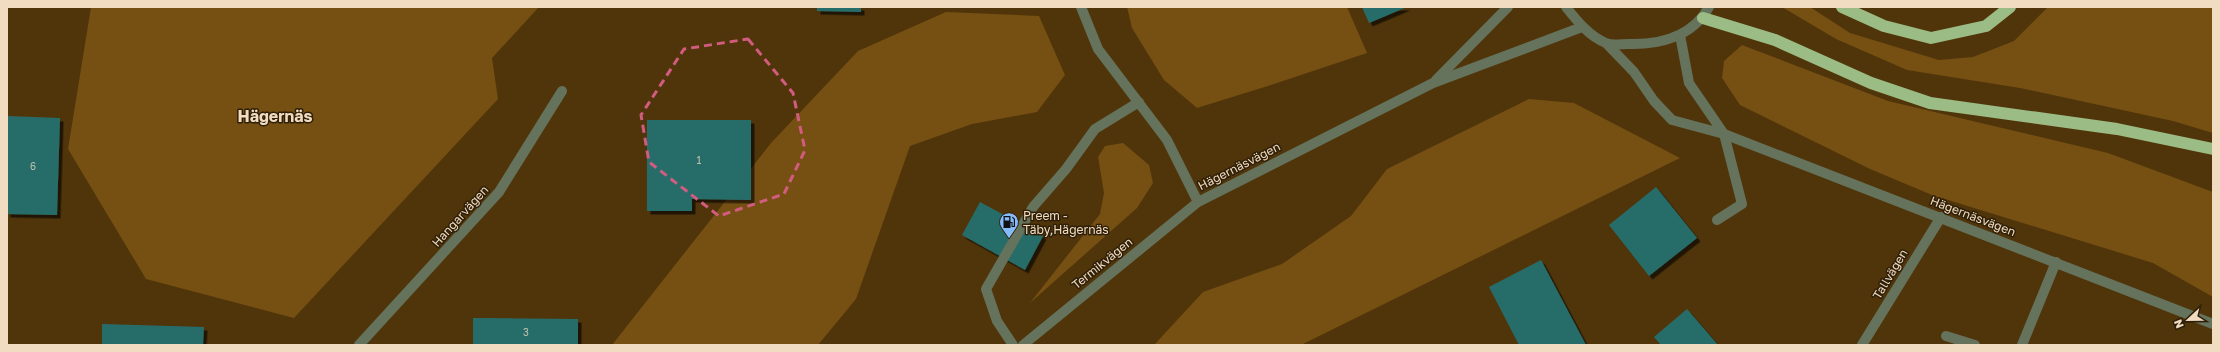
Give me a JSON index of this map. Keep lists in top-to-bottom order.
{
  "streets": {
    "street": [
      "Hägernäsvägen",
      "Hangarvägen",
      "Termikvägen",
      "Tallvägen"
    ]
  },
  "crossings": [
    ["Hägernäsvägen", "Termikvägen"],
    ["Hägernäsvägen", "Tallvägen"]
  ],
  "districts": ["Hägernäs"],
  "places": {
    "fuel station": ["Preem - Täby,Hägernäs"]
  },
  "house_numbers": ["1", "6", "3"],
  "north": "left"
}
